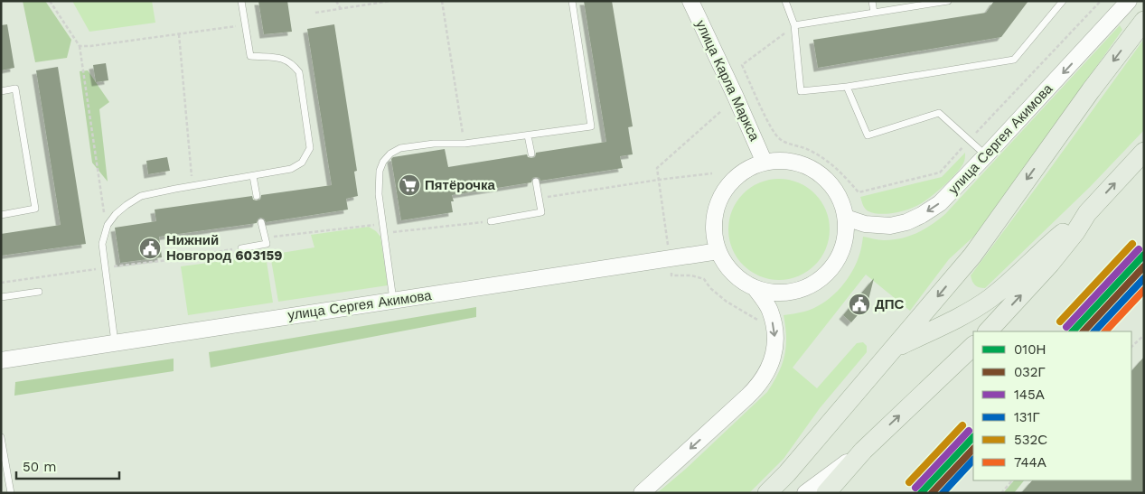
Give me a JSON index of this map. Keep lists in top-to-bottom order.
{
  "streets": {
    "street": ["улица Карла Маркса", "улица Сергея Акимова"]
  },
  "crossings": [
    ["улица Карла Маркса", "улица Сергея Акимова"]
  ],
  "places": {
    "supermarket": ["Пятёрочка"],
    "public building": ["Нижний Новгород 603159", "ДПС"]
  },
  "lines": [
    "transit line 532С",
    "transit line 145А",
    "transit line 010Н",
    "transit line 032Г",
    "transit line 131Г",
    "transit line 744А"
  ],
  "legend": [
    "010Н",
    "032Г",
    "145А",
    "131Г",
    "532С",
    "744А"
  ],
  "scale_bar": "50 m"
}
